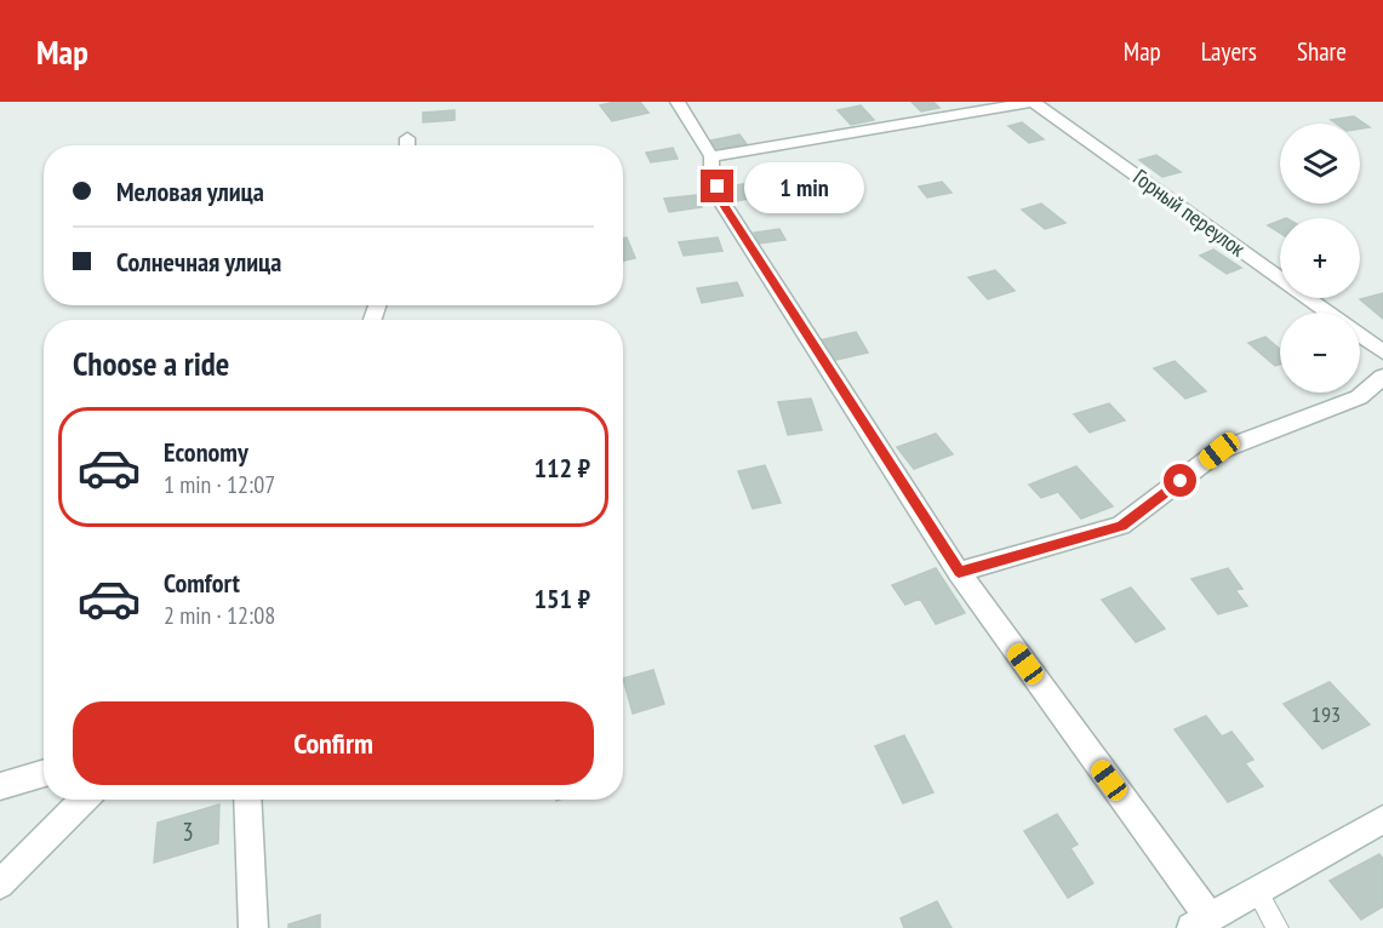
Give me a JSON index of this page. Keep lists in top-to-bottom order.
{
  "streets": {
    "street": ["Горный переулок"]
  },
  "house_numbers": ["193", "3"],
  "page": {
    "header": "Map",
    "nav": ["Map", "Layers", "Share"],
    "map_buttons": ["+", "−"],
    "banner": ["Меловая улица", "Солнечная улица"],
    "bubble": "1 min",
    "heading": "Choose a ride",
    "list": [
      {
        "name": "Economy",
        "note": "1 min · 12:07",
        "value": "112 ₽"
      },
      {
        "name": "Comfort",
        "note": "2 min · 12:08",
        "value": "151 ₽"
      }
    ],
    "buttons": "Confirm"
  }
}
